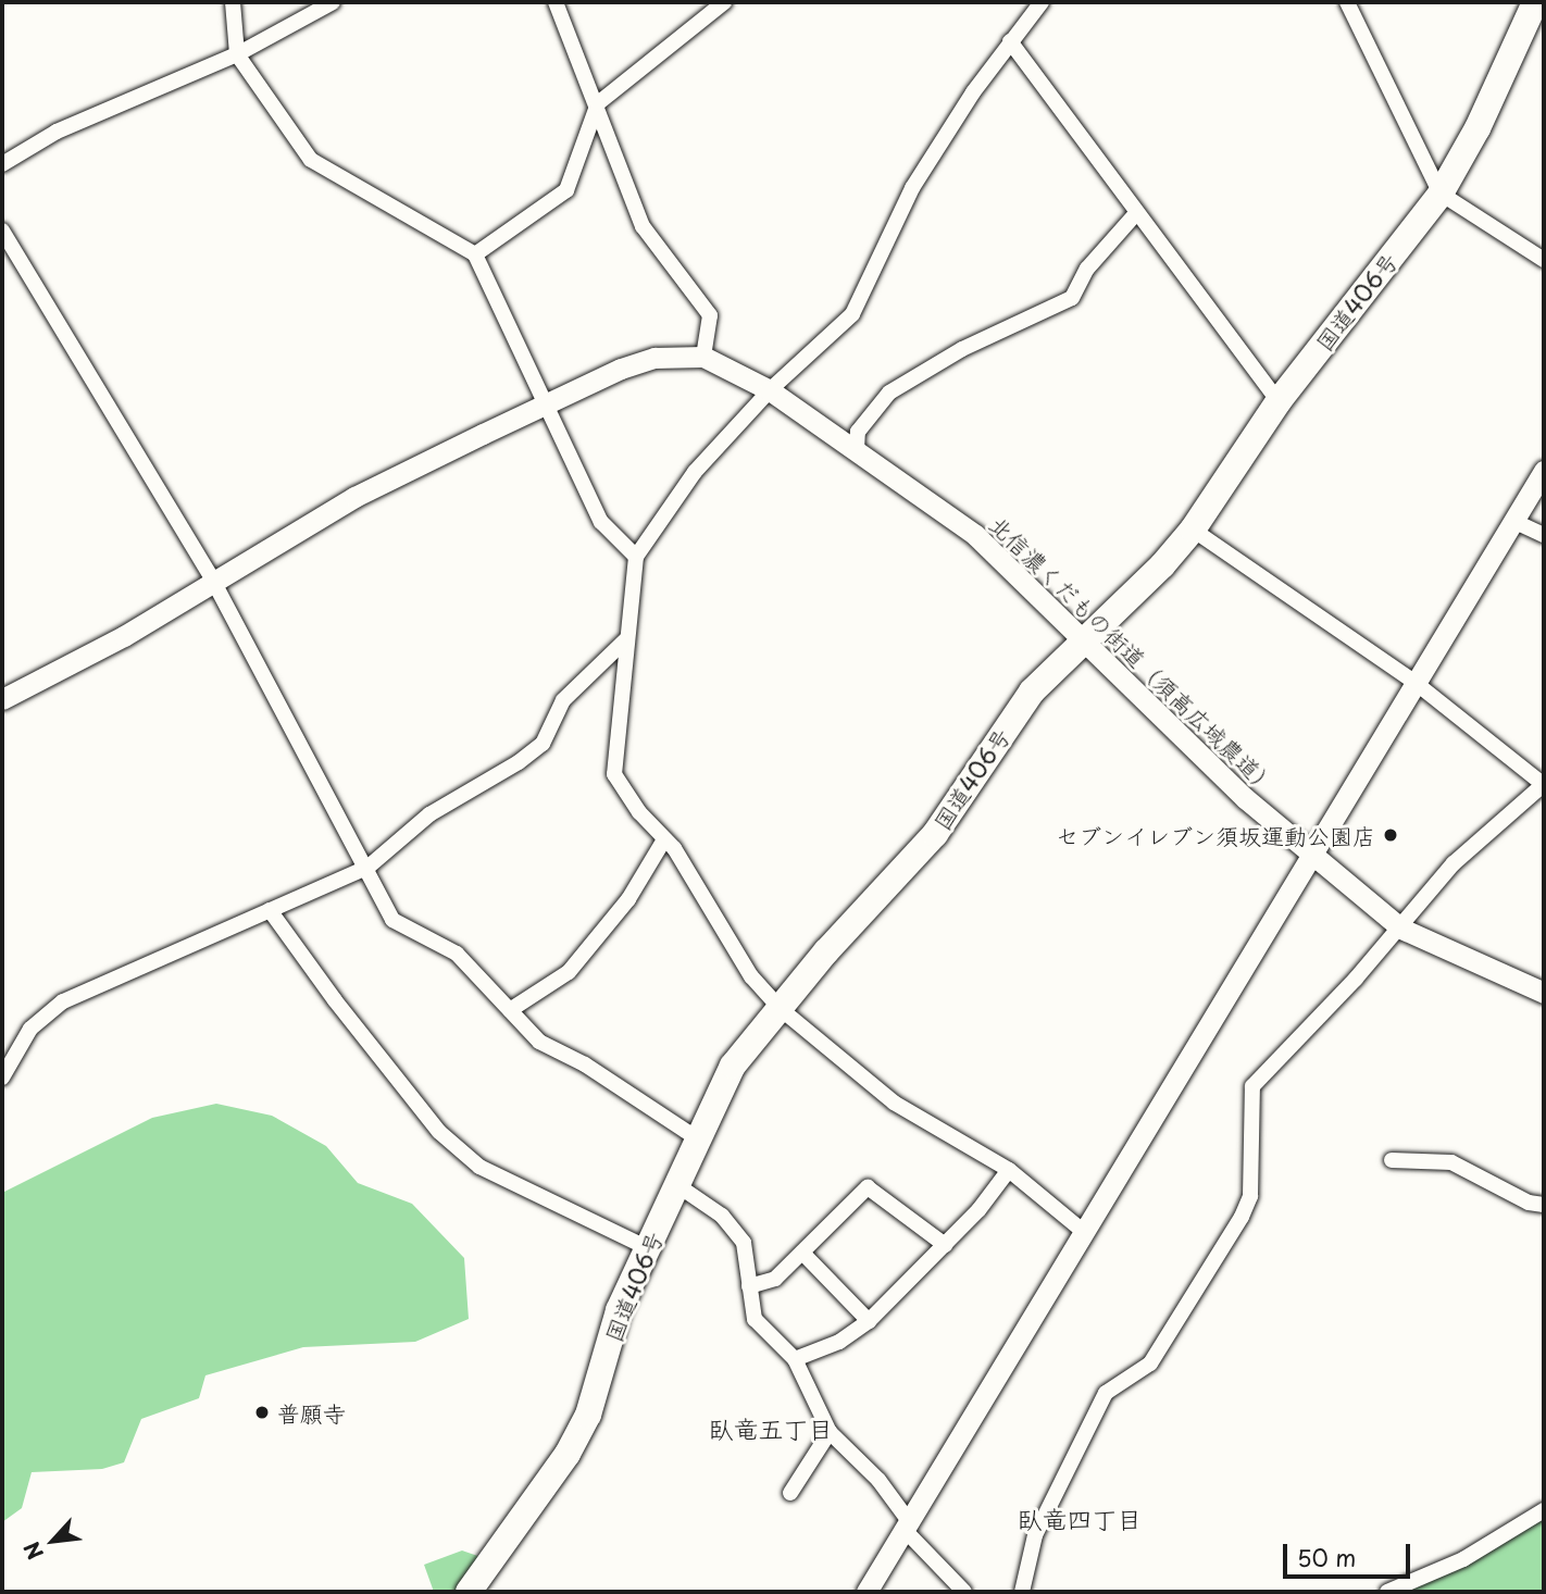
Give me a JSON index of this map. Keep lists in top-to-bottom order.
{
  "streets": {
    "highway": ["国道406号"],
    "street": ["北信濃くだもの街道（須高広域農道）"]
  },
  "crossings": [
    ["国道406号", "北信濃くだもの街道（須高広域農道）"]
  ],
  "districts": ["臥竜五丁目", "臥竜四丁目"],
  "places": ["セブンイレブン須坂運動公園店", "普願寺"],
  "scale_bar": "50 m",
  "north": "bottom left"
}
